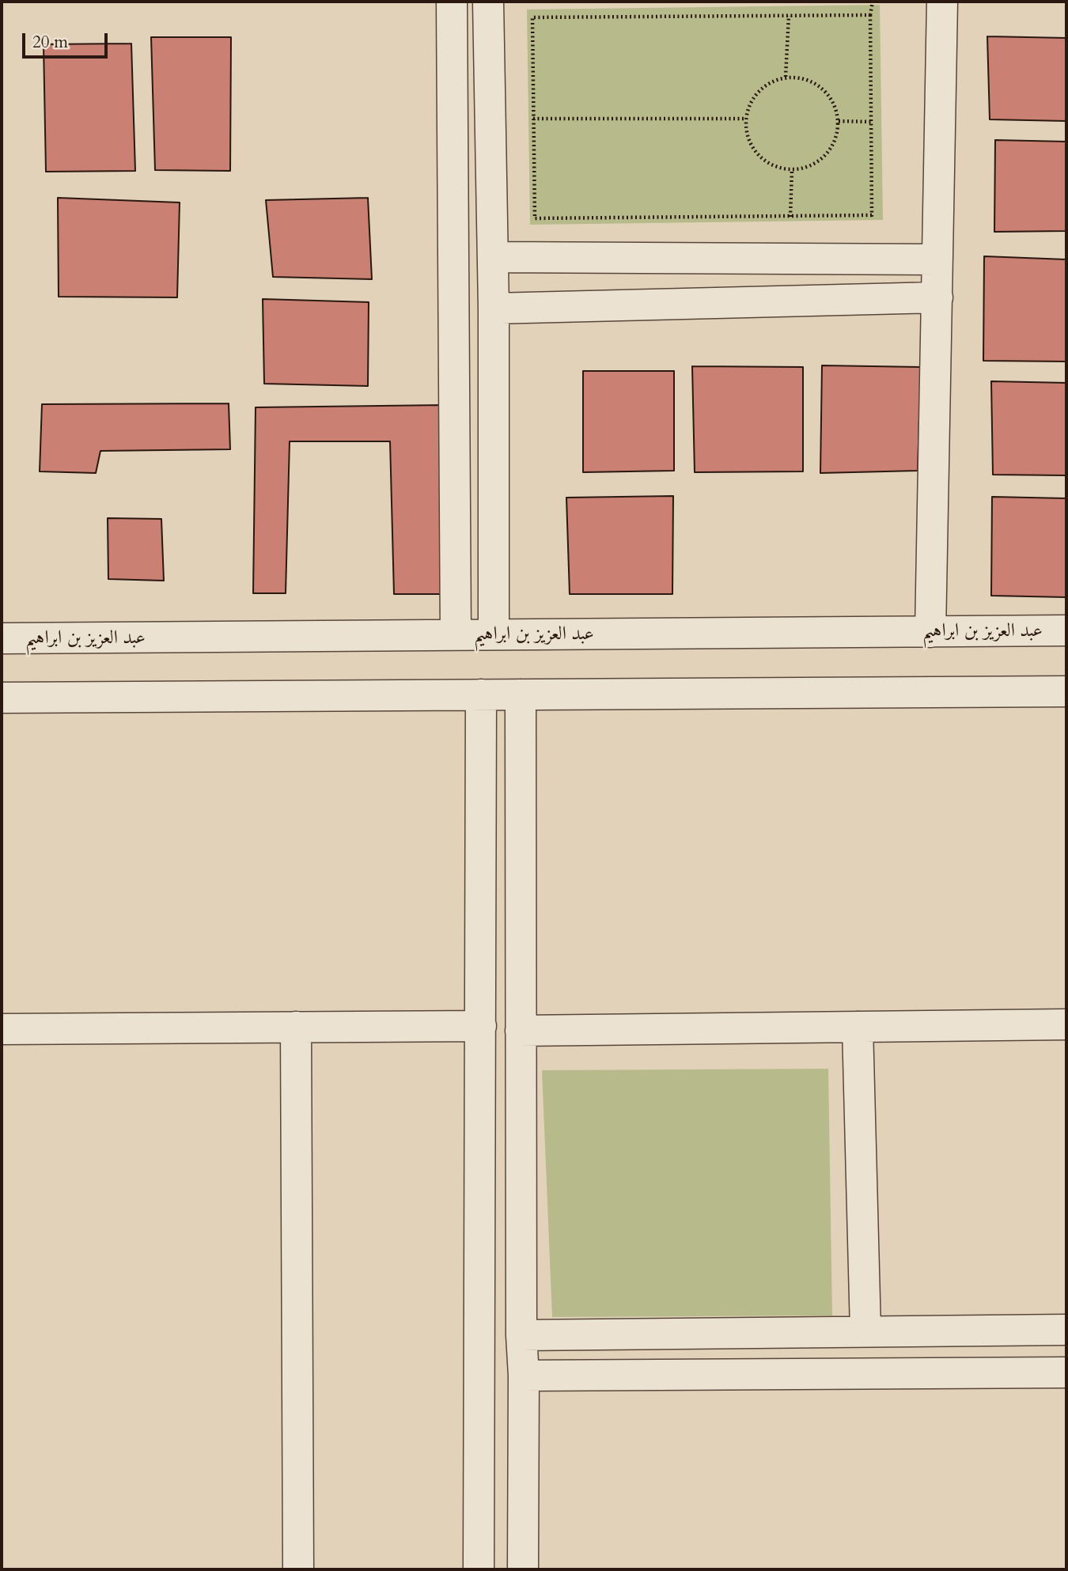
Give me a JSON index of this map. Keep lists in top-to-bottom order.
{
  "streets": {
    "street": ["عبد العزيز بن ابراهيم"]
  },
  "scale_bar": "20 m"
}
